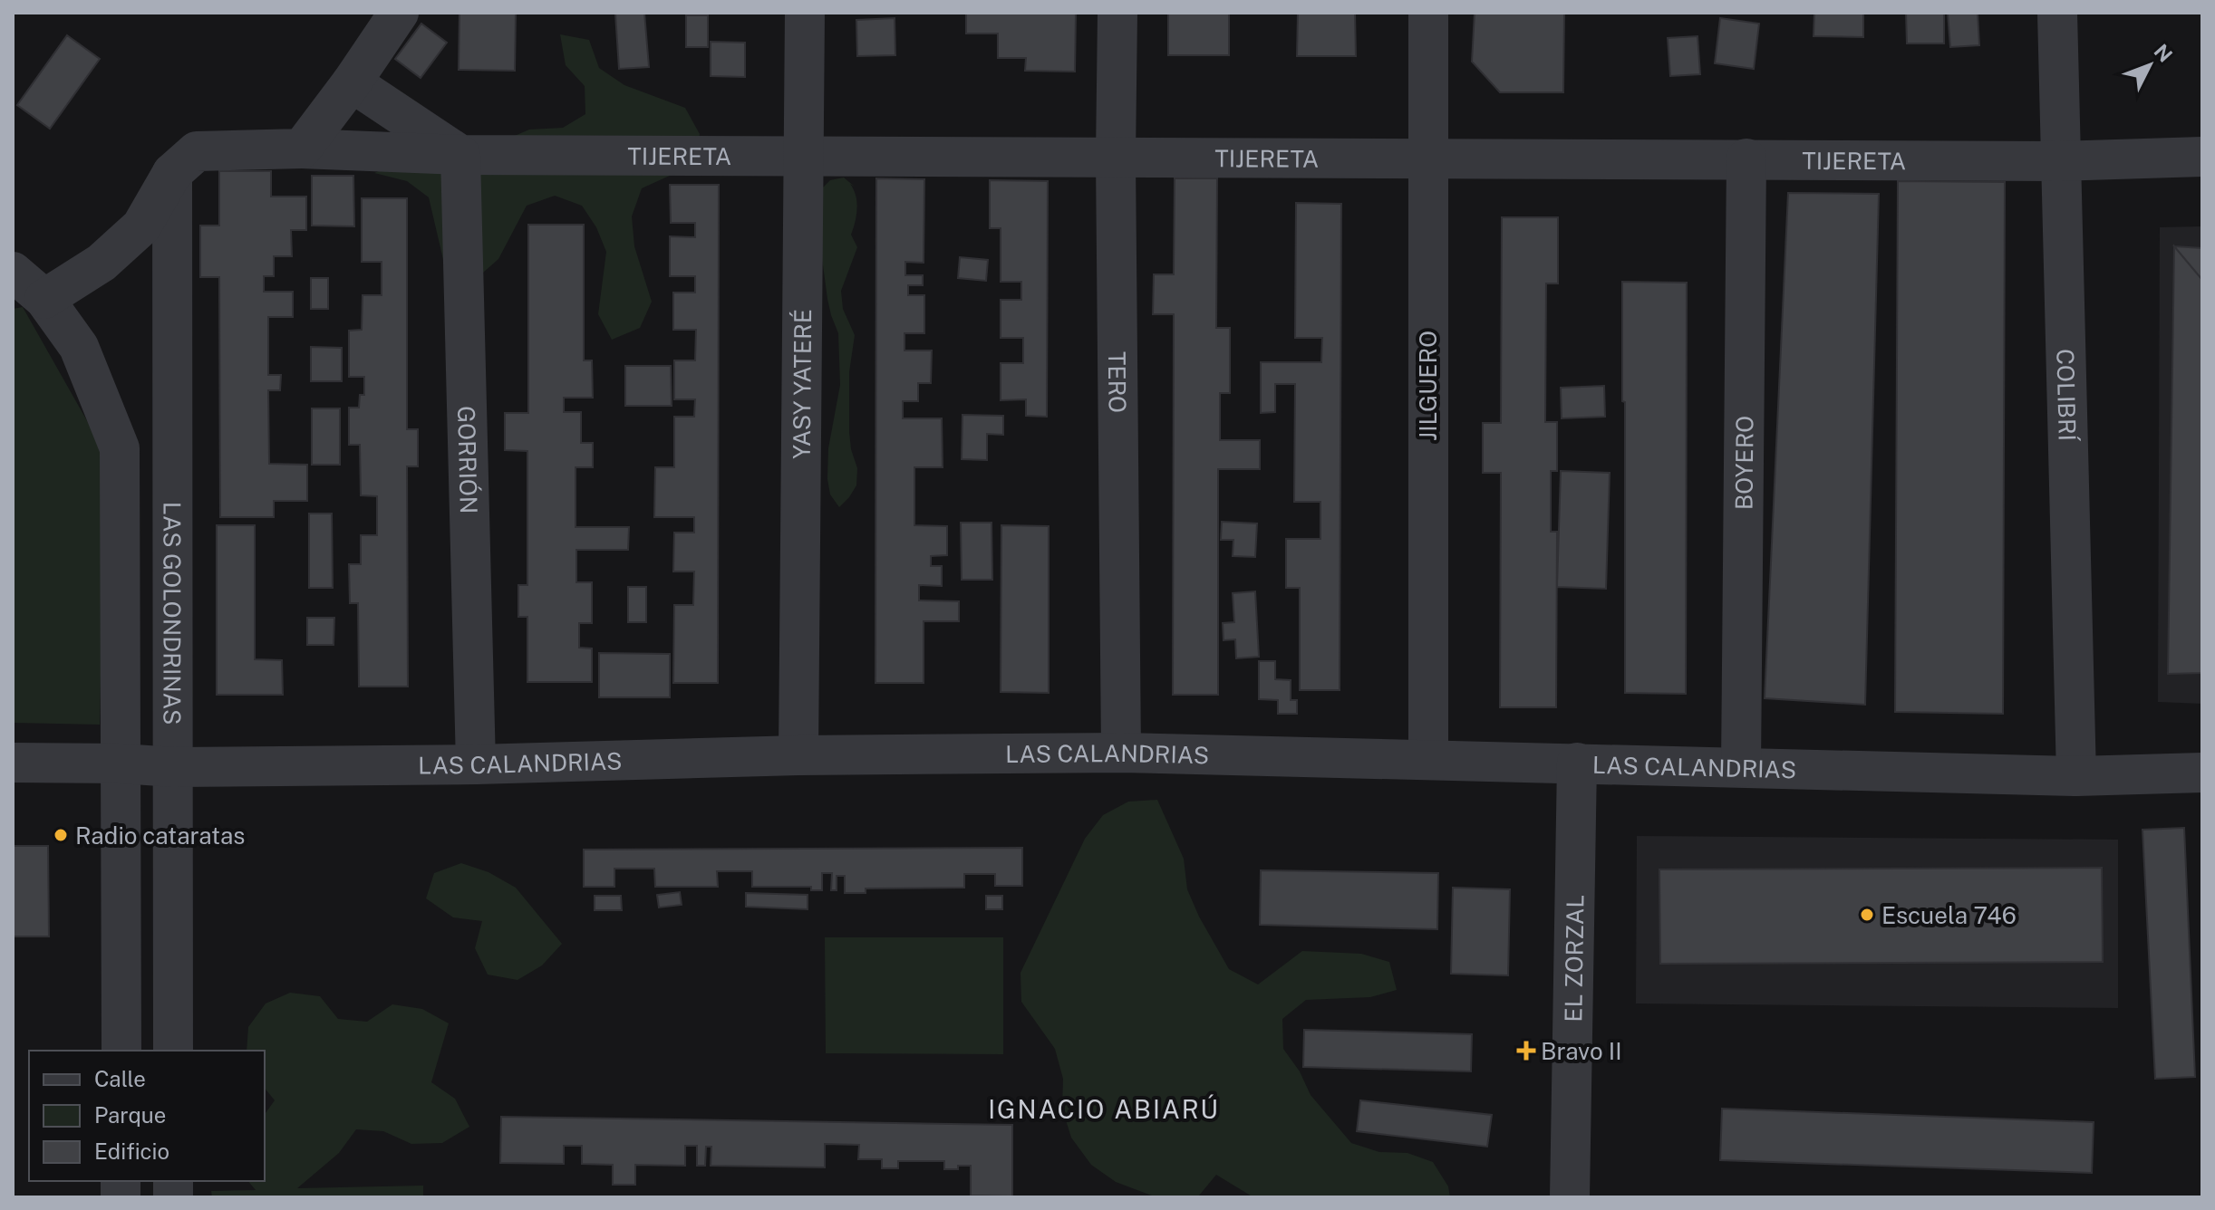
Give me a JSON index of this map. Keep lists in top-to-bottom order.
{
  "streets": {
    "street": [
      "TIJERETA",
      "TERO",
      "YASY YATERÉ",
      "JILGUERO",
      "COLIBRÍ",
      "GORRIÓN",
      "BOYERO",
      "LAS GOLONDRINAS",
      "LAS CALANDRIAS",
      "EL ZORZAL"
    ]
  },
  "crossings": [
    ["TIJERETA", "TERO"],
    ["TIJERETA", "YASY YATERÉ"],
    ["TIJERETA", "JILGUERO"],
    ["TIJERETA", "COLIBRÍ"],
    ["TIJERETA", "GORRIÓN"],
    ["TIJERETA", "BOYERO"],
    ["TIJERETA", "LAS GOLONDRINAS"],
    ["TERO", "LAS CALANDRIAS"],
    ["YASY YATERÉ", "LAS CALANDRIAS"],
    ["JILGUERO", "LAS CALANDRIAS"],
    ["COLIBRÍ", "LAS CALANDRIAS"],
    ["GORRIÓN", "LAS CALANDRIAS"],
    ["BOYERO", "LAS CALANDRIAS"],
    ["LAS GOLONDRINAS", "LAS CALANDRIAS"],
    ["LAS CALANDRIAS", "EL ZORZAL"]
  ],
  "districts": ["IGNACIO ABIARÚ"],
  "places": {
    "other": ["Radio cataratas", "Escuela 746"],
    "health": ["Bravo II"]
  },
  "legend": ["Calle", "Parque", "Edificio"],
  "north": "top right"
}
